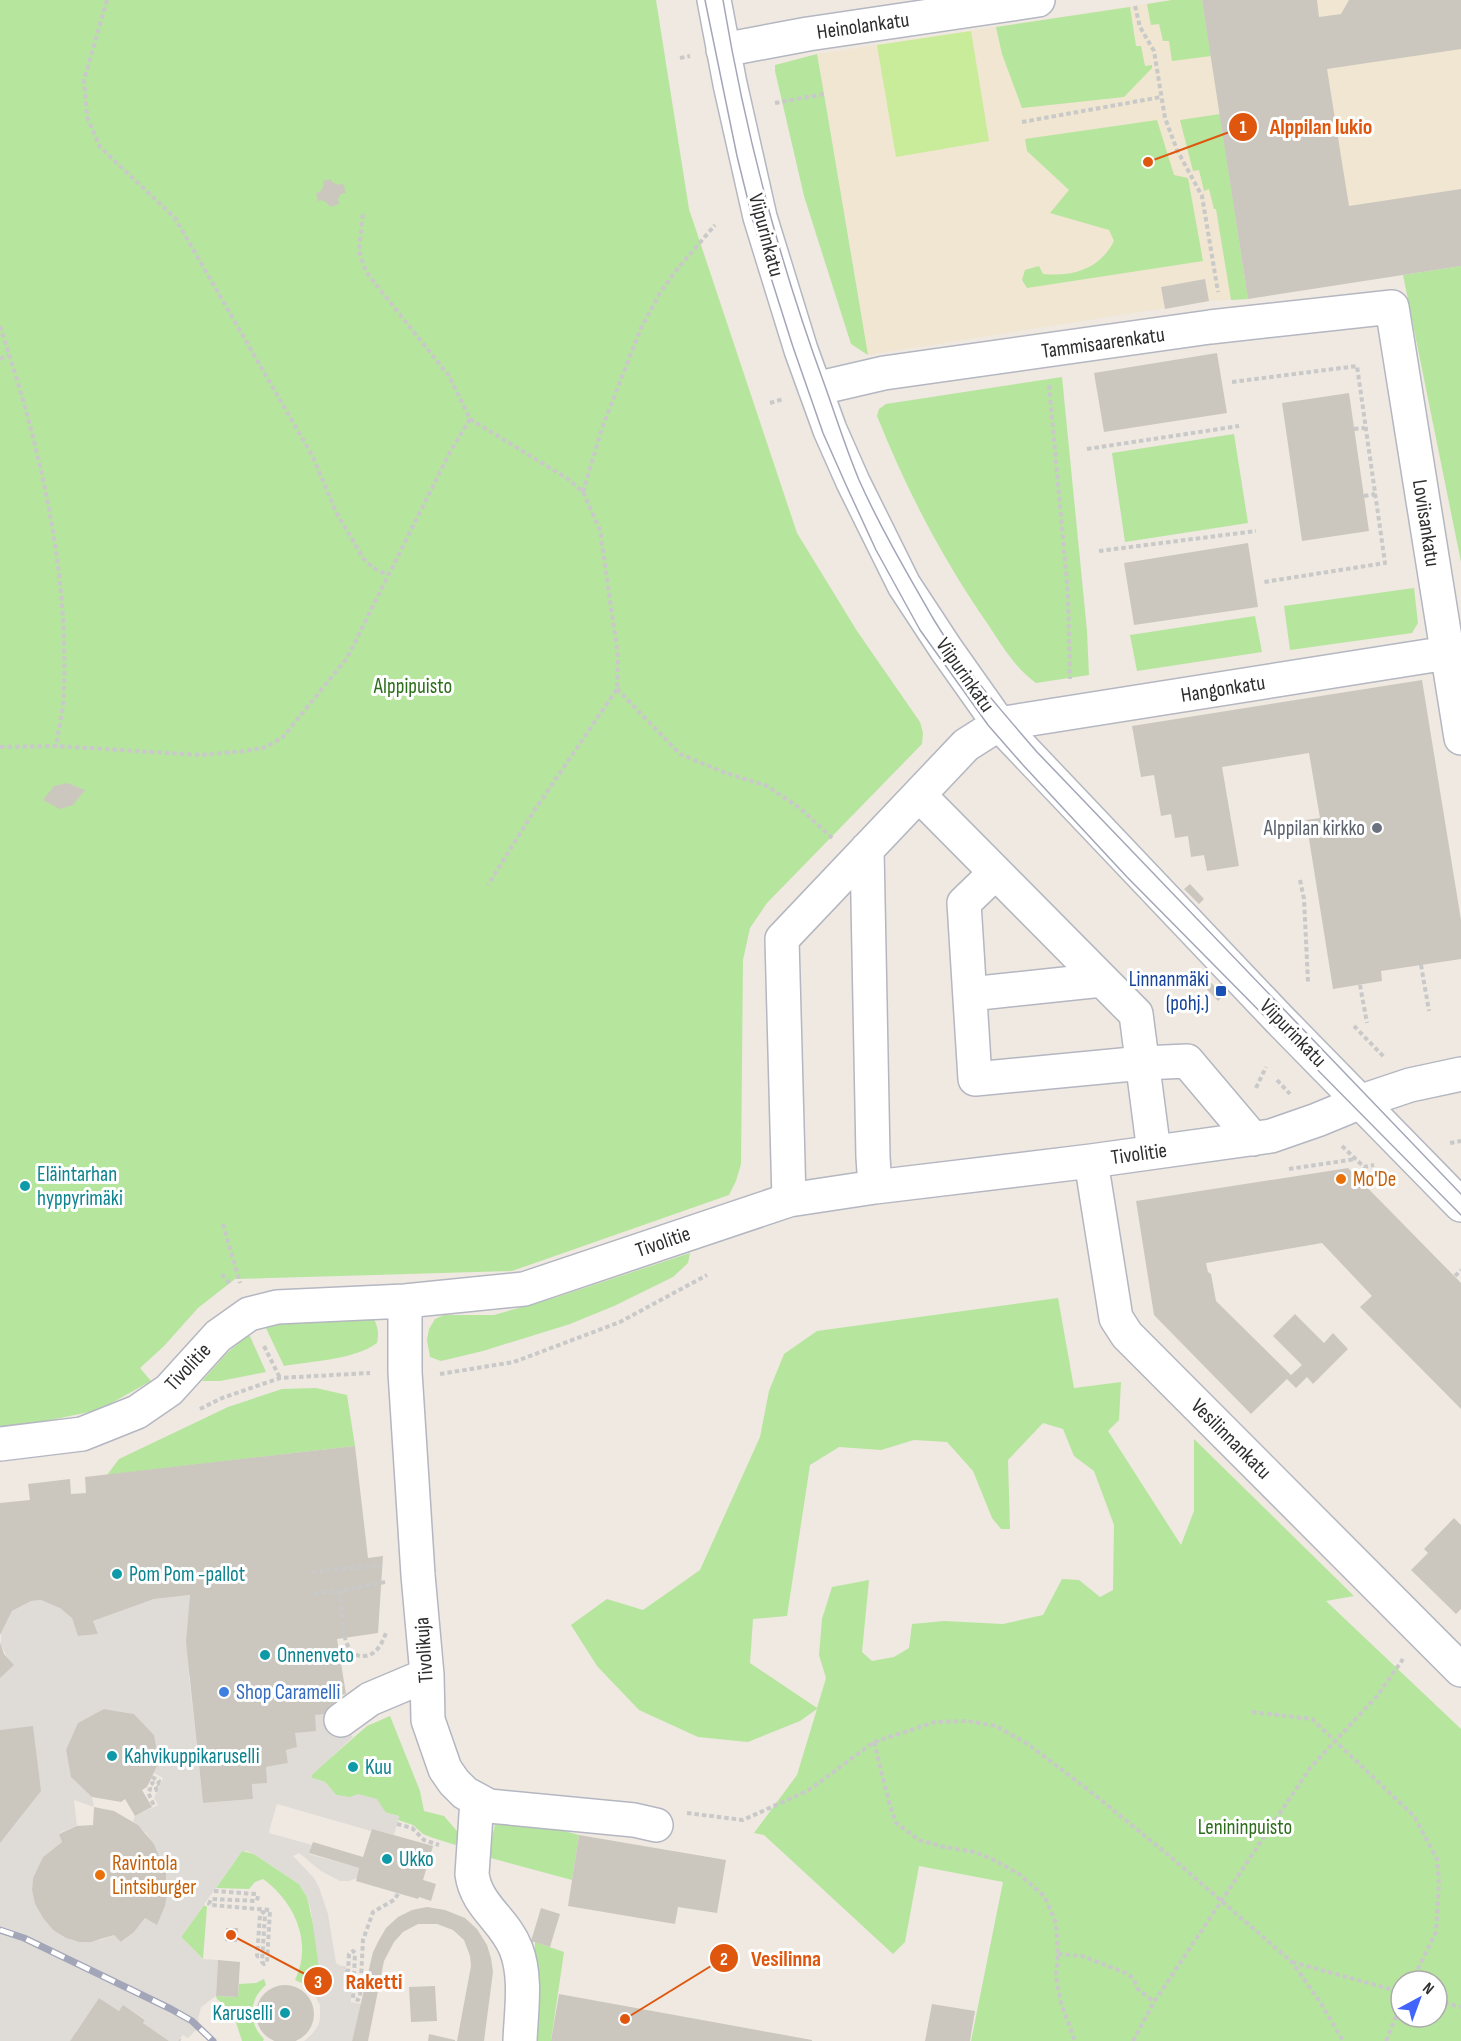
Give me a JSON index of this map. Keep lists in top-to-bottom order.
{
  "streets": {
    "street": [
      "Heinolankatu",
      "Viipurinkatu",
      "Tammisaarenkatu",
      "Loviisankatu",
      "Hangonkatu",
      "Tivolitie",
      "Vesilinnankatu",
      "Tivolikuja"
    ]
  },
  "crossings": [
    ["Heinolankatu", "Viipurinkatu"],
    ["Viipurinkatu", "Tammisaarenkatu"],
    ["Viipurinkatu", "Hangonkatu"],
    ["Viipurinkatu", "Tivolitie"],
    ["Tammisaarenkatu", "Loviisankatu"],
    ["Loviisankatu", "Hangonkatu"],
    ["Tivolitie", "Vesilinnankatu"],
    ["Tivolitie", "Tivolikuja"]
  ],
  "parks": ["Alppipuisto", "Lenininpuisto"],
  "places": {
    "other": [
      "Alppilan lukio",
      "Alppilan kirkko",
      "Mo'De",
      "Eläintarhan hyppyrimäki",
      "Pom Pom -pallot",
      "Onnenveto",
      "Shop Caramelli",
      "Kahvikuppikaruselli",
      "Kuu",
      "Ukko",
      "Ravintola Lintsiburger",
      "Raketti",
      "Karuselli",
      "Vesilinna"
    ],
    "transit": ["Linnanmäki (pohj.)"]
  },
  "north": "top right"
}
